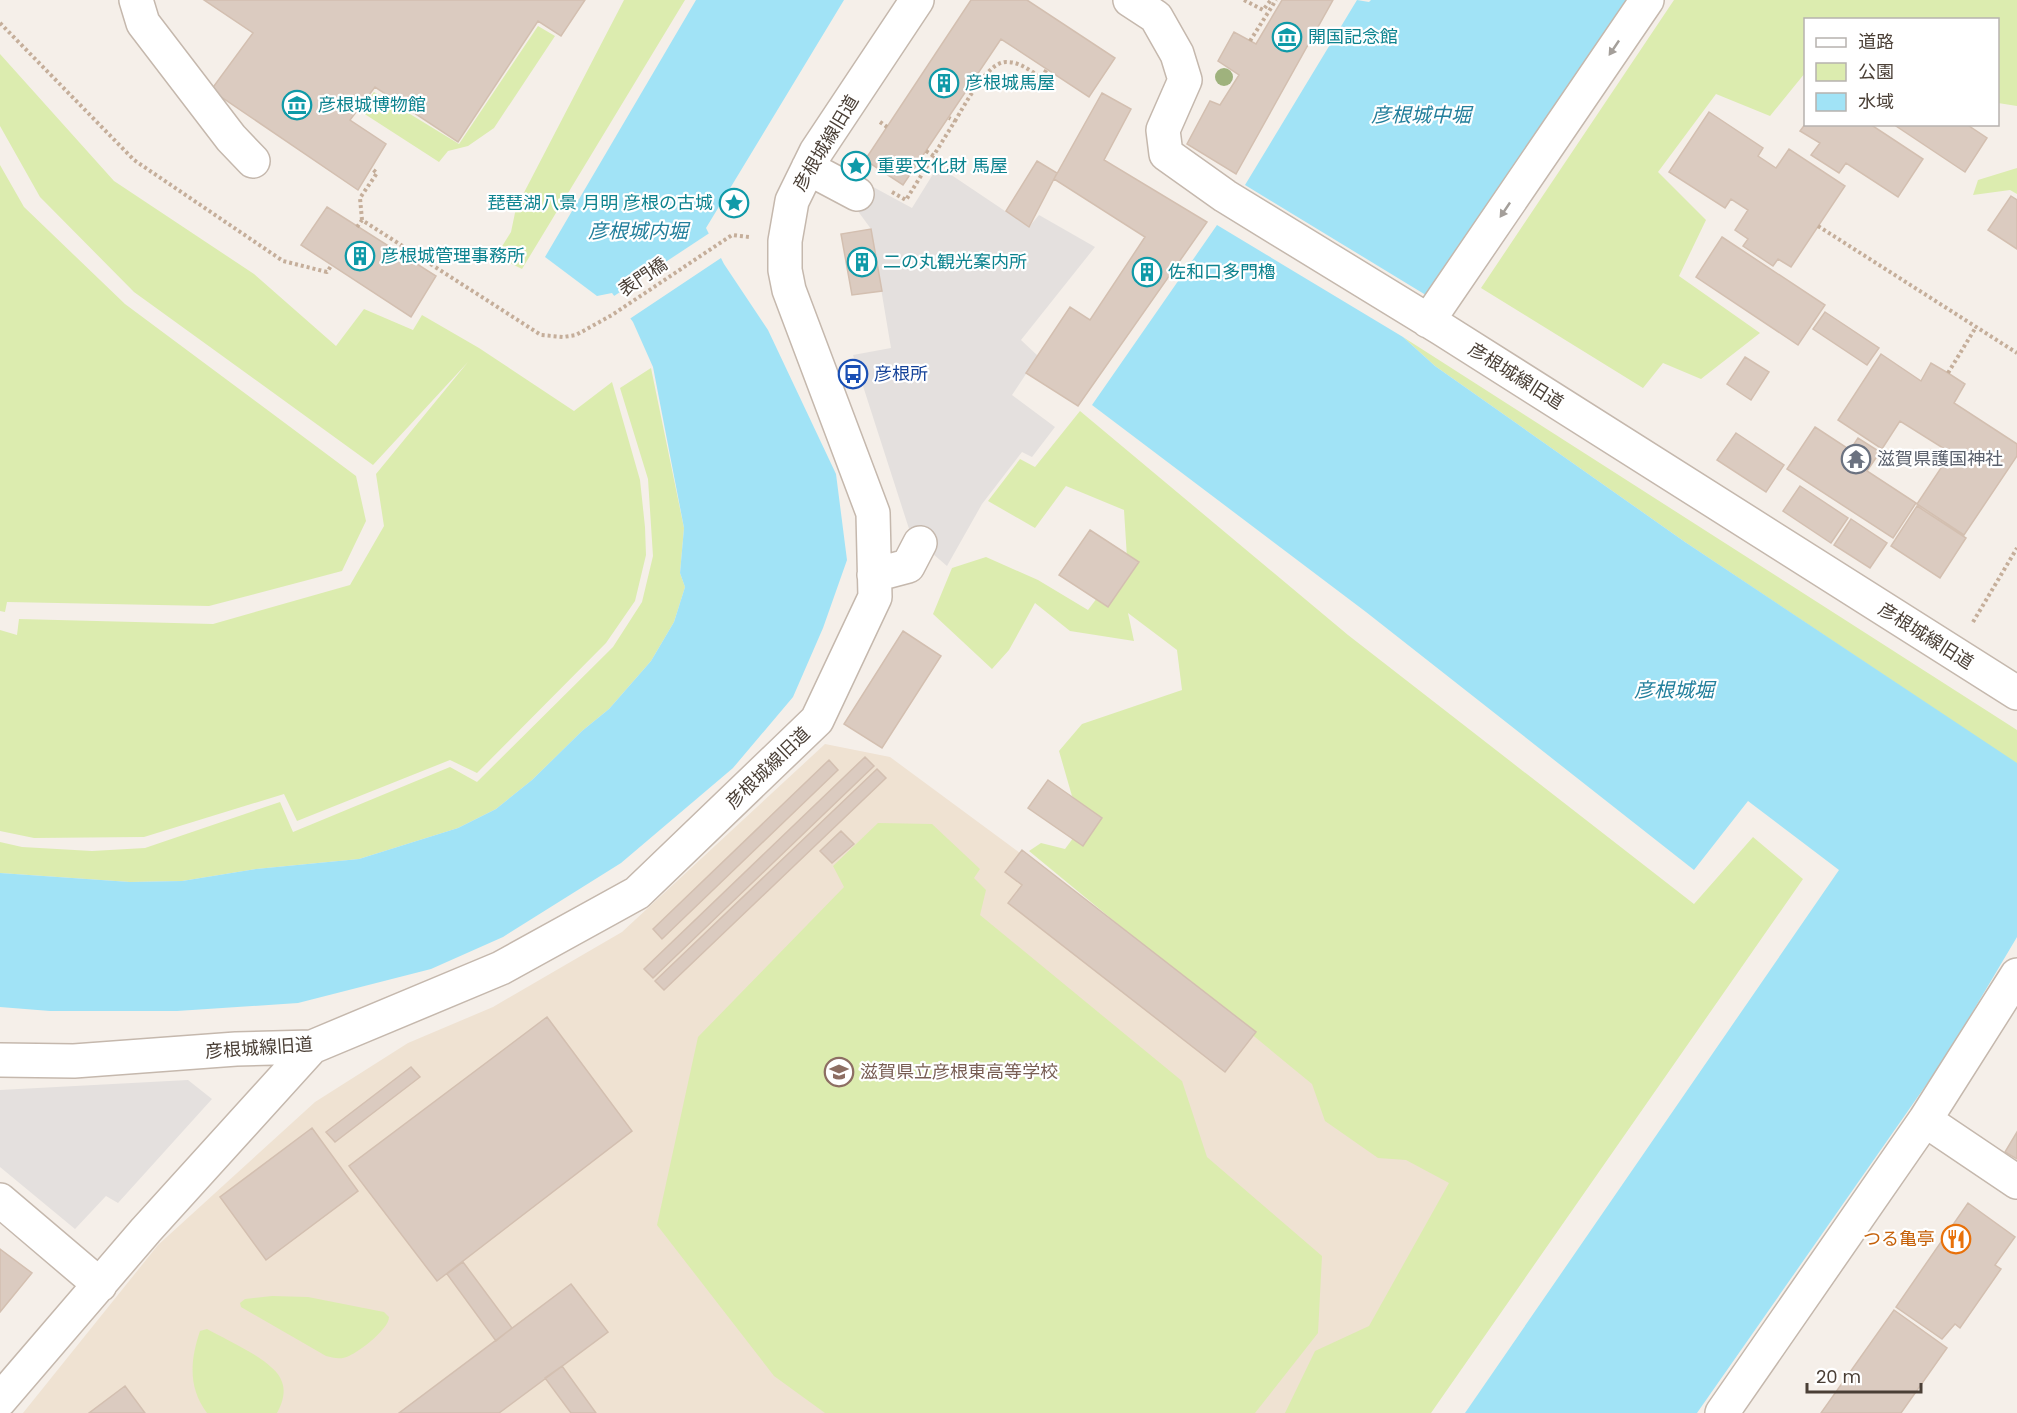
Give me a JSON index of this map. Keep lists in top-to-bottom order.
{
  "streets": {
    "street": ["彦根城線旧道"],
    "path": ["表門橋"]
  },
  "water": ["彦根城中堀", "彦根城内堀", "彦根城堀"],
  "places": {
    "museum": ["開国記念館", "彦根城博物館"],
    "building": [
      "彦根城馬屋",
      "彦根城管理事務所",
      "二の丸観光案内所",
      "佐和口多門櫓"
    ],
    "place": ["重要文化財 馬屋", "琵琶湖八景 月明 彦根の古城"],
    "bus stop": ["彦根所"],
    "temple": ["滋賀県護国神社"],
    "school or university": ["滋賀県立彦根東高等学校"],
    "restaurant": ["つる亀亭"]
  },
  "legend": ["道路", "公園", "水域"],
  "scale_bar": "20 m"
}
